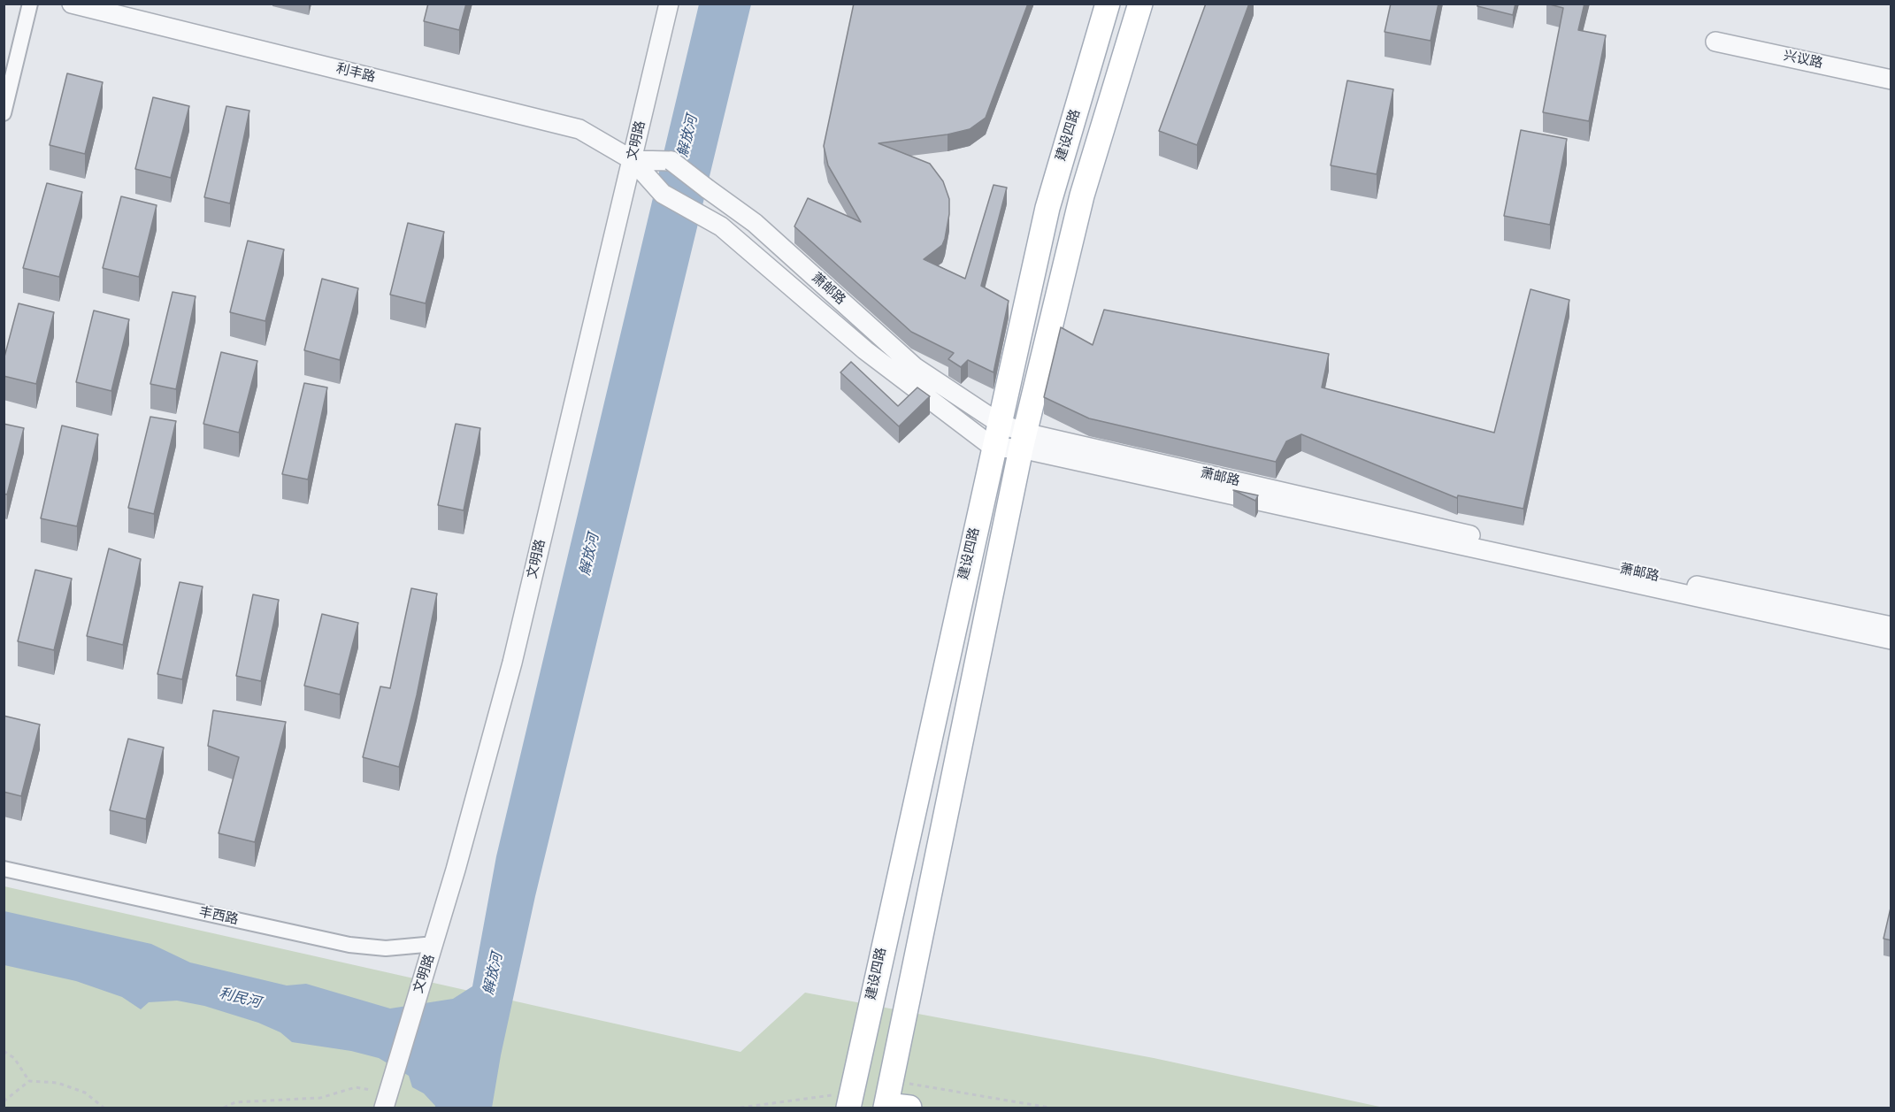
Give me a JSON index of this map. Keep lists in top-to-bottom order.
{
  "streets": {
    "main road": ["建设四路"],
    "street": [
      "兴议路",
      "利丰路",
      "文明路",
      "萧邮路",
      "丰西路"
    ]
  },
  "crossings": [
    ["利丰路", "文明路"],
    ["利丰路", "萧邮路"],
    ["建设四路", "萧邮路"],
    ["文明路", "萧邮路"],
    ["文明路", "丰西路"]
  ],
  "water": ["解放河", "利民河"]
}
